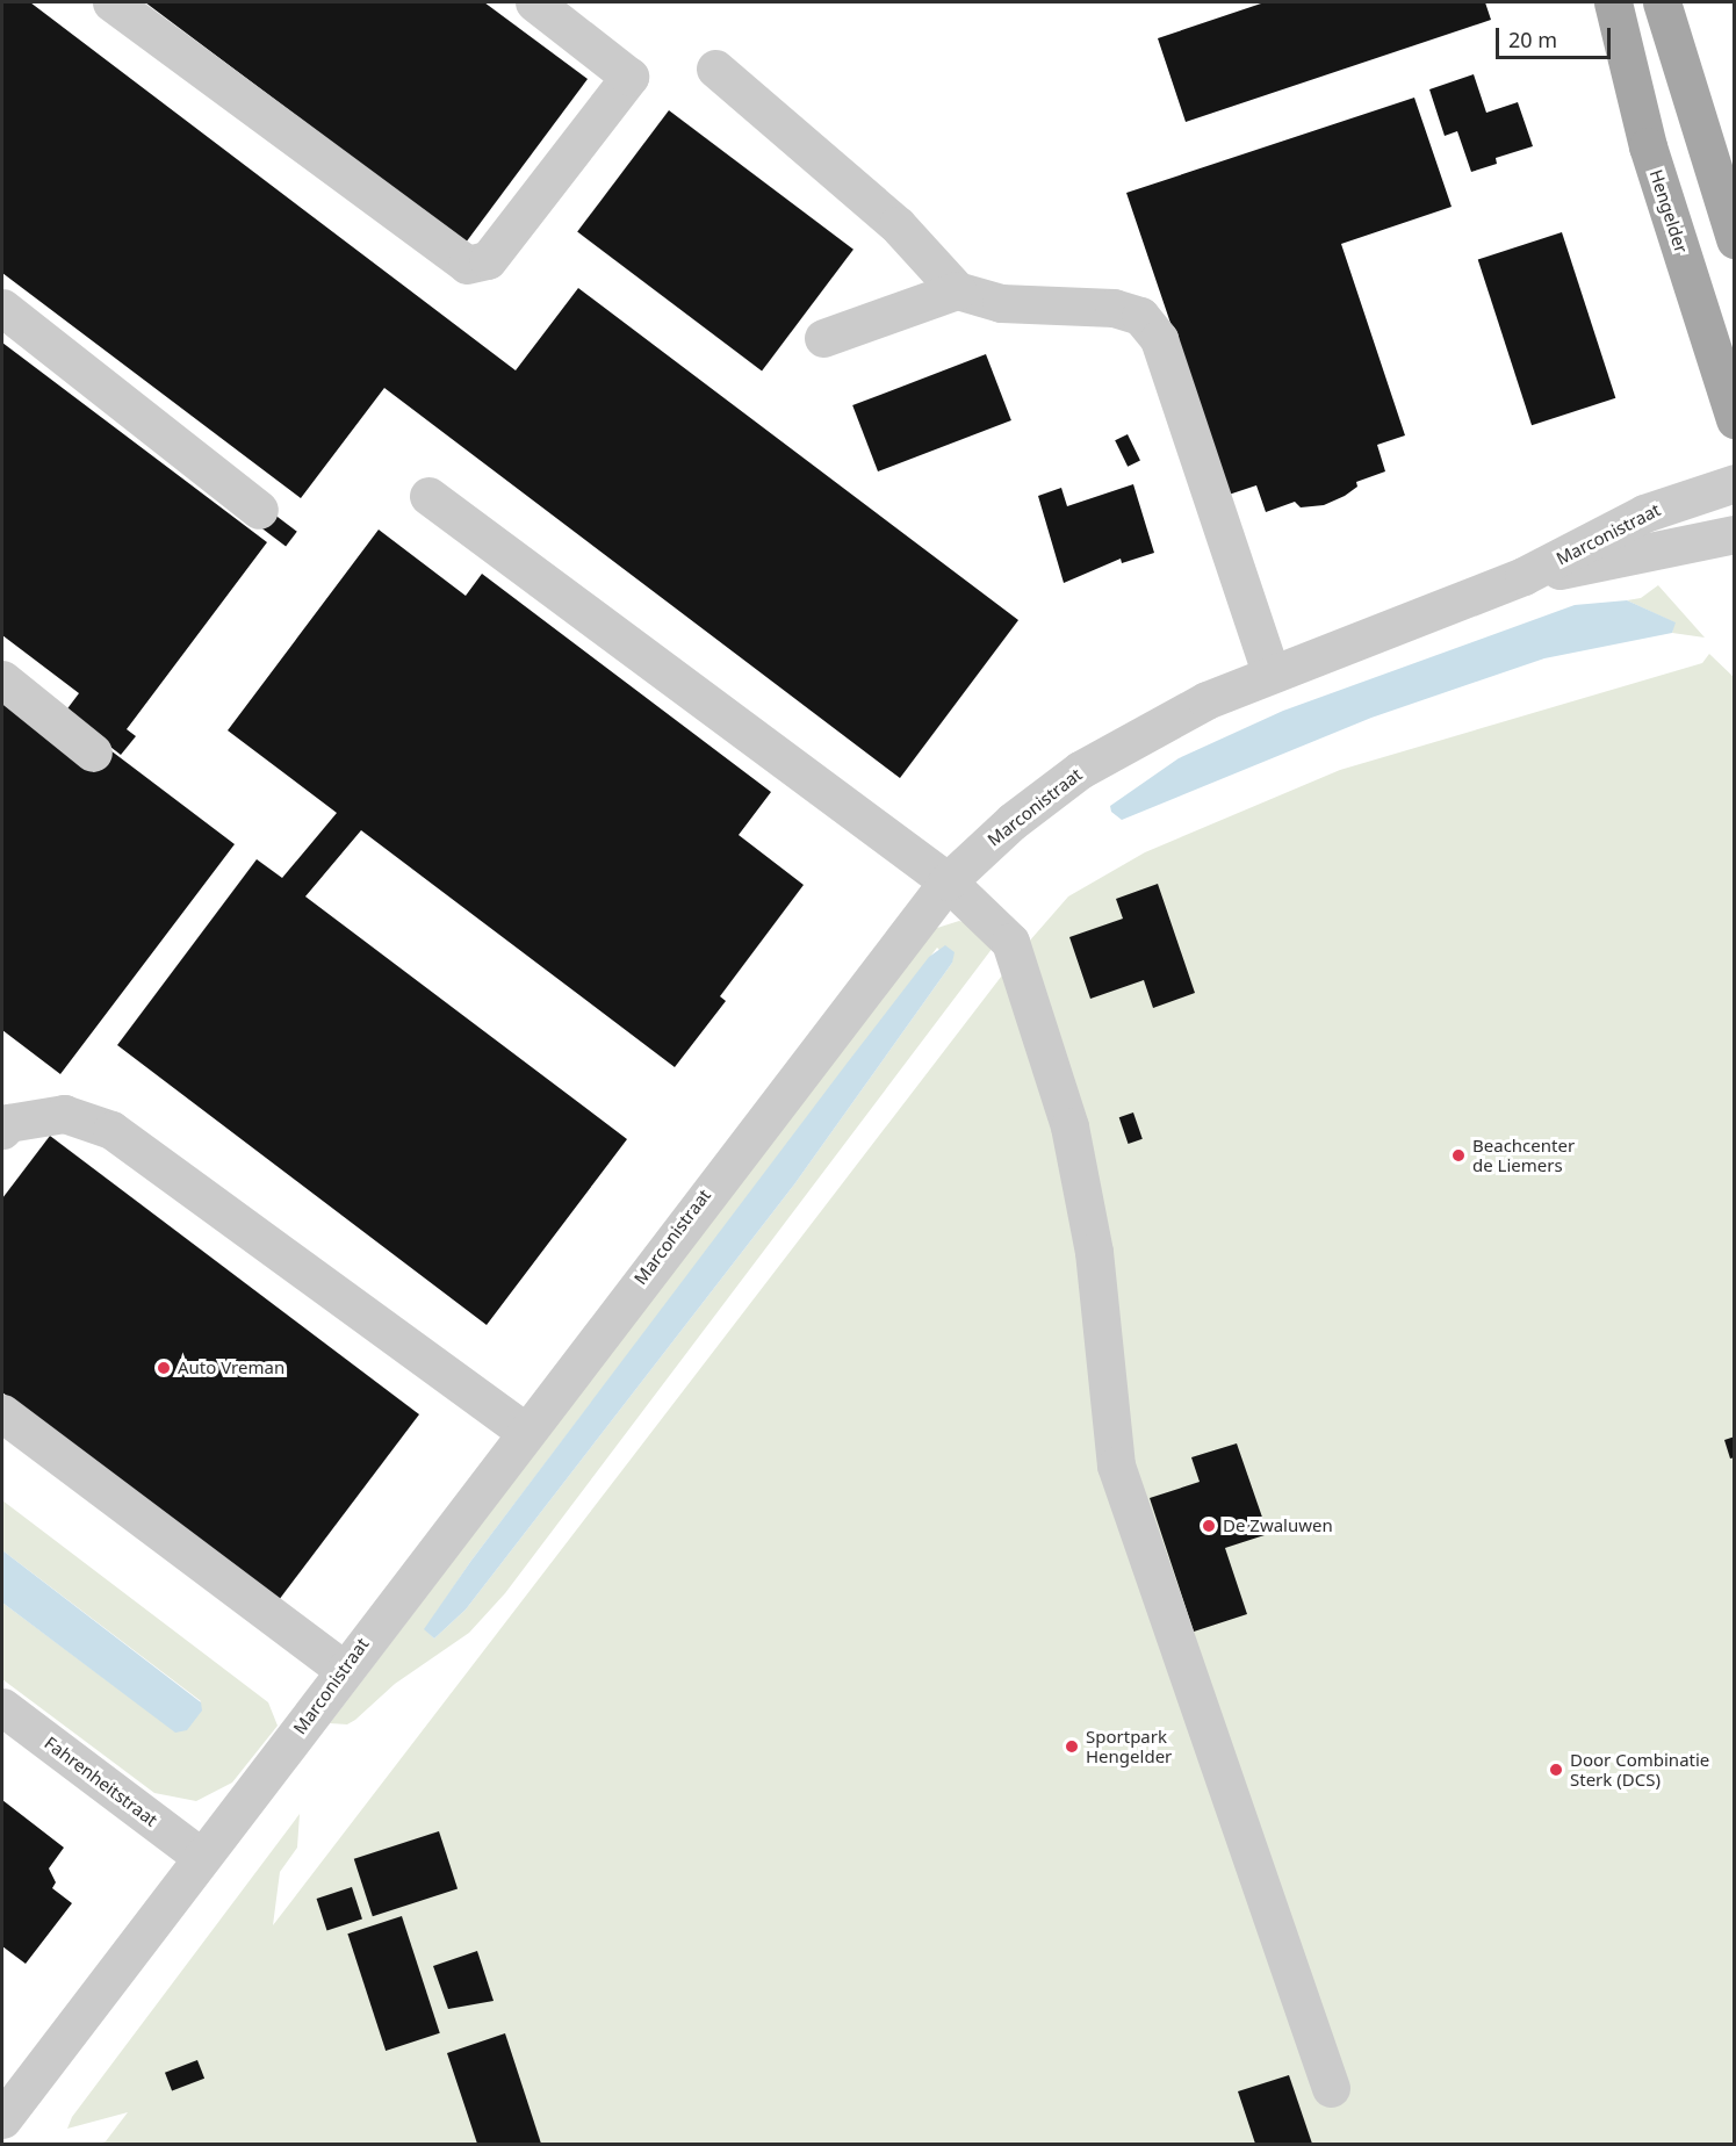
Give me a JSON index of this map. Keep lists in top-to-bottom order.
{
  "streets": {
    "main road": ["Hengelder"],
    "street": ["Marconistraat", "Fahrenheitstraat"]
  },
  "crossings": [
    ["Marconistraat", "Fahrenheitstraat"]
  ],
  "places": [
    "Beachcenter de Liemers",
    "Auto Vreman",
    "De Zwaluwen",
    "Sportpark Hengelder",
    "Door Combinatie Sterk (DCS)"
  ],
  "scale_bar": "20 m"
}
